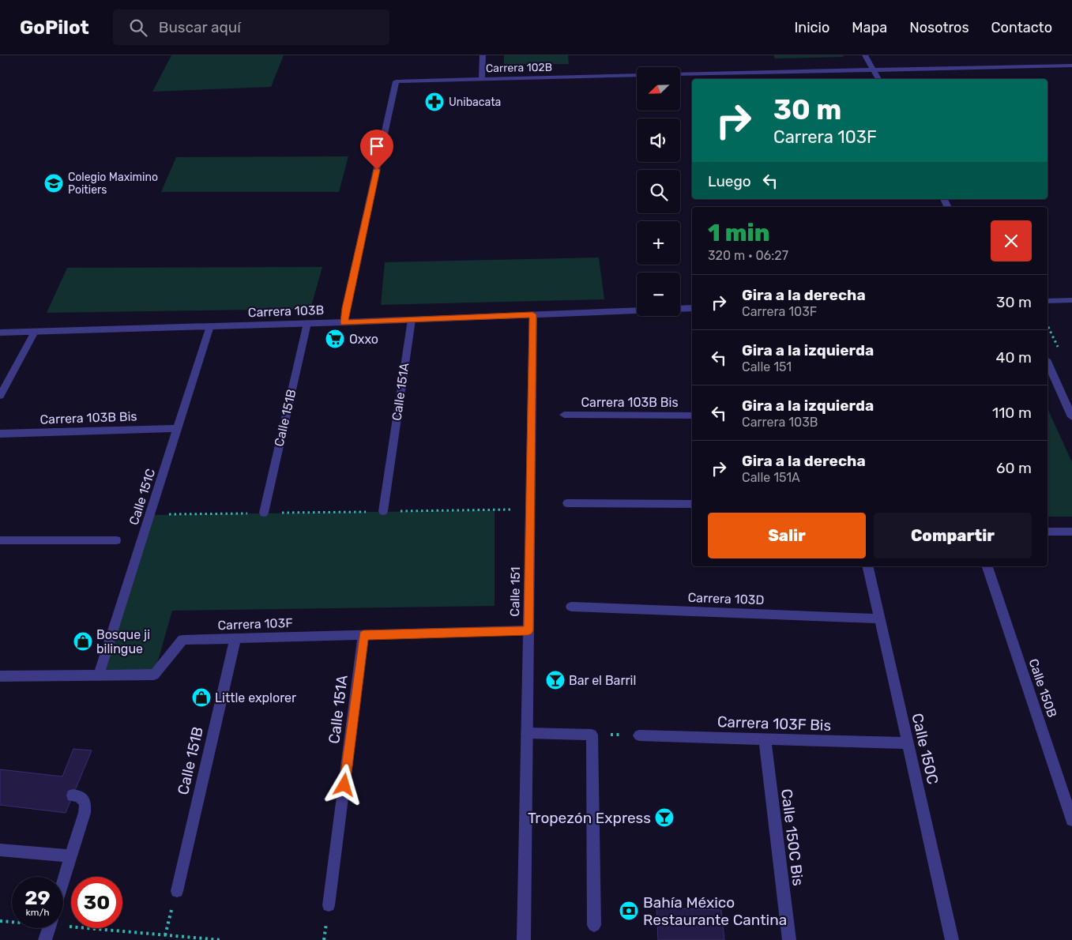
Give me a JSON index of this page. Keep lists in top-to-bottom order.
{
  "streets": {
    "street": [
      "Carrera 102B",
      "Carrera 103B",
      "Calle 151A",
      "Carrera 103B Bis",
      "Calle 151B",
      "Calle 151C",
      "Calle 151",
      "Carrera 103D",
      "Carrera 103F",
      "Calle 150B",
      "Carrera 103F Bis",
      "Calle 150C",
      "Calle 150C Bis"
    ]
  },
  "crossings": [
    ["Carrera 102B", "Carrera 103B"],
    ["Carrera 103B", "Calle 151A"],
    ["Carrera 103B", "Calle 151B"],
    ["Carrera 103B", "Calle 151C"],
    ["Carrera 103B", "Calle 151"],
    ["Calle 151A", "Carrera 103F"],
    ["Carrera 103B Bis", "Calle 151C"],
    ["Calle 151B", "Carrera 103F"],
    ["Calle 151C", "Carrera 103F"],
    ["Calle 151", "Carrera 103F"],
    ["Carrera 103D", "Calle 150C"],
    ["Carrera 103F Bis", "Calle 150C"],
    ["Carrera 103F Bis", "Calle 150C Bis"]
  ],
  "places": {
    "pharmacy": ["Unibacata"],
    "school or university": ["Colegio Maximino Poitiers"],
    "supermarket": ["Oxxo"],
    "shop": ["Bosque ji bilingue", "Little explorer"],
    "bar": ["Bar el Barril", "Tropezón Express"],
    "bank": ["Bahía México Restaurante Cantina"]
  },
  "north": "bottom left",
  "page": {
    "header": "GoPilot",
    "search": "Buscar aquí",
    "nav": [
      "Inicio",
      "Mapa",
      "Nosotros",
      "Contacto"
    ],
    "map_buttons": ["+", "−"],
    "turn": ["30 m", "Carrera 103F"],
    "then": "Luego",
    "heading": ["1 min", "320 m · 06:27"],
    "list": [
      {
        "name": "Gira a la derecha",
        "note": "Carrera 103F",
        "value": "30 m"
      },
      {
        "name": "Gira a la izquierda",
        "note": "Calle 151",
        "value": "40 m"
      },
      {
        "name": "Gira a la izquierda",
        "note": "Carrera 103B",
        "value": "110 m"
      },
      {
        "name": "Gira a la derecha",
        "note": "Calle 151A",
        "value": "60 m"
      }
    ],
    "buttons": ["Salir", "Compartir"],
    "speed": "29 km/h",
    "limit": "30"
  }
}
